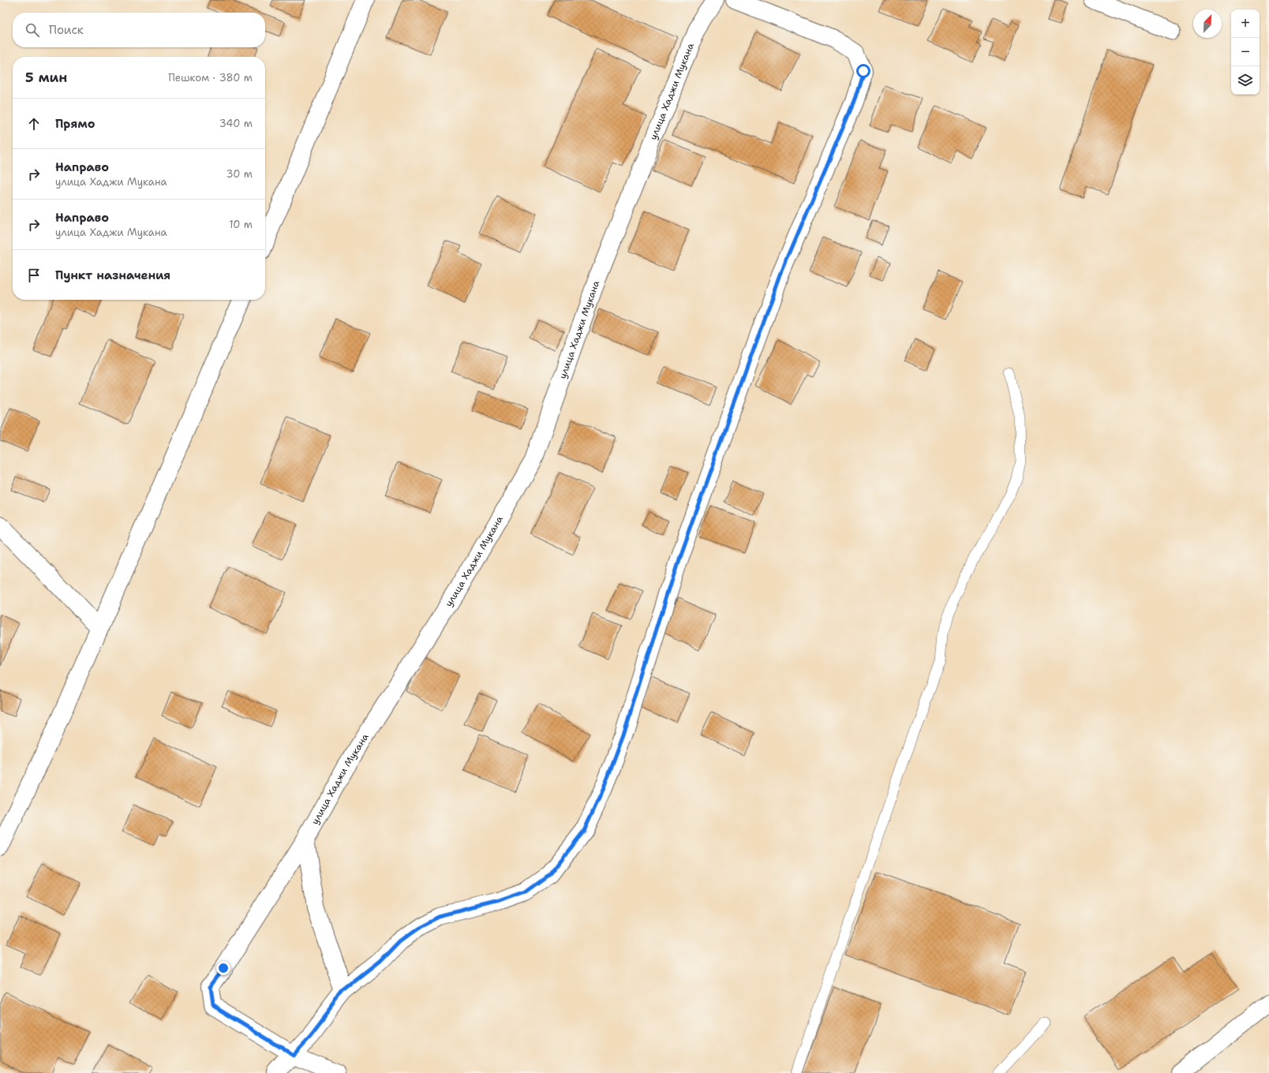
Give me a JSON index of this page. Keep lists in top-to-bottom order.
{
  "streets": {
    "street": ["улица Хаджи Мукана"]
  },
  "north": "top right",
  "page": {
    "map_buttons": ["+", "−"],
    "search": "Поиск",
    "heading": ["5 мин", "Пешком · 380 m"],
    "list": [
      ["Прямо", "340 m"],
      ["Направо", "улица Хаджи Мукана", "30 m"],
      ["Направо", "улица Хаджи Мукана", "10 m"],
      "Пункт назначения"
    ]
  }
}
